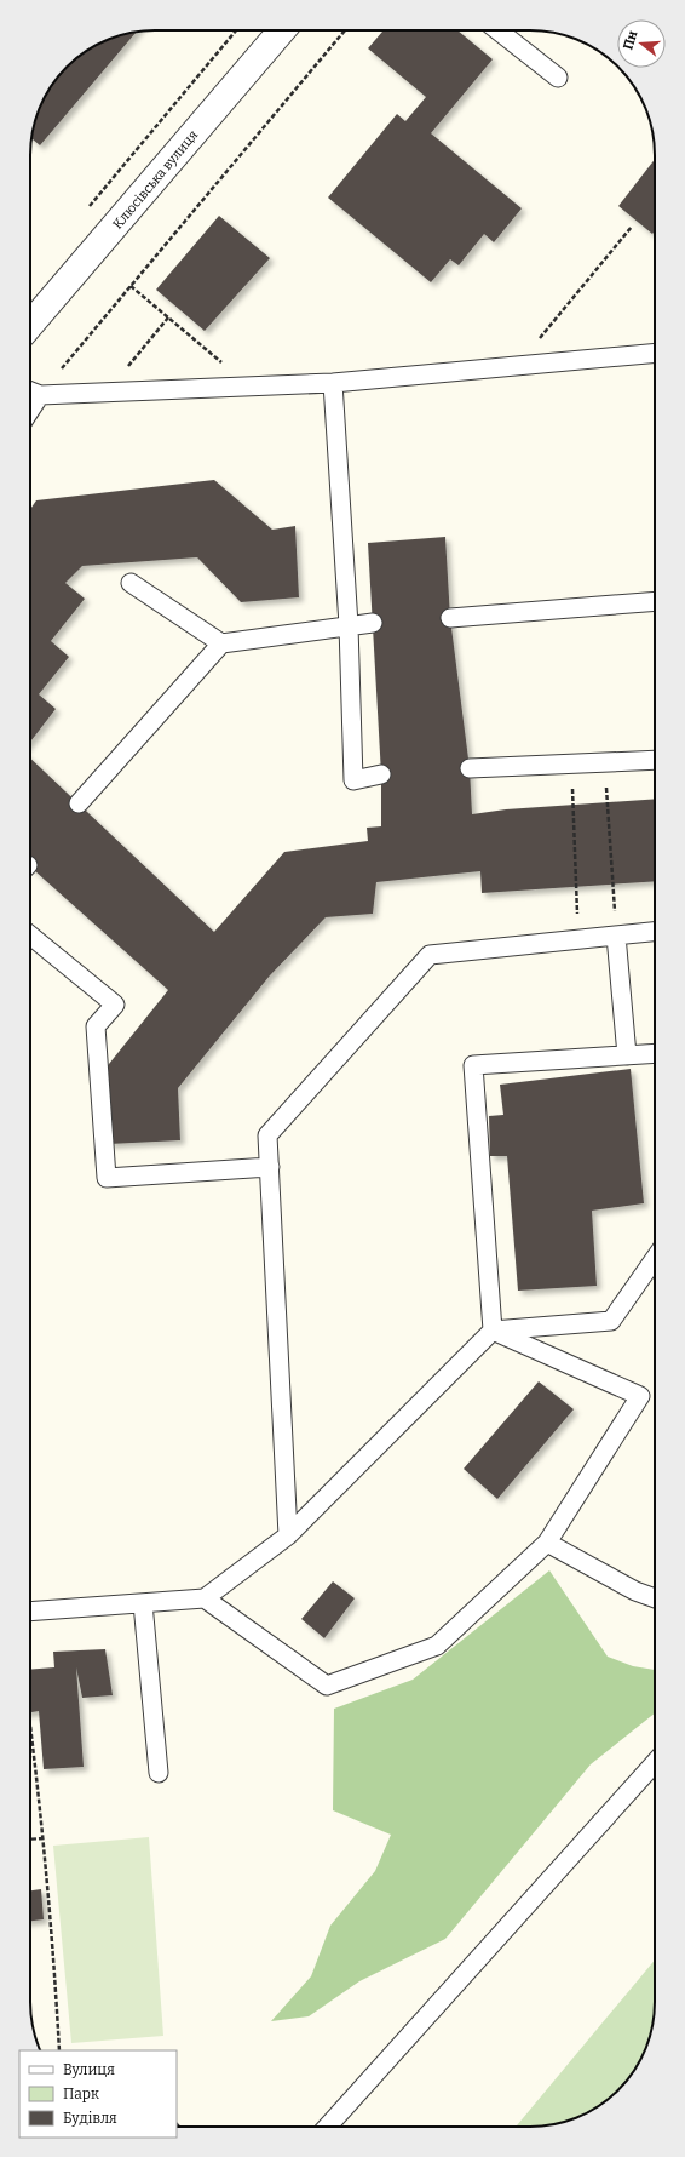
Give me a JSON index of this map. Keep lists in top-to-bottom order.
{
  "streets": {
    "street": ["Клюсівська вулиця"]
  },
  "legend": ["Вулиця", "Парк", "Будівля"],
  "north": "left"
}
